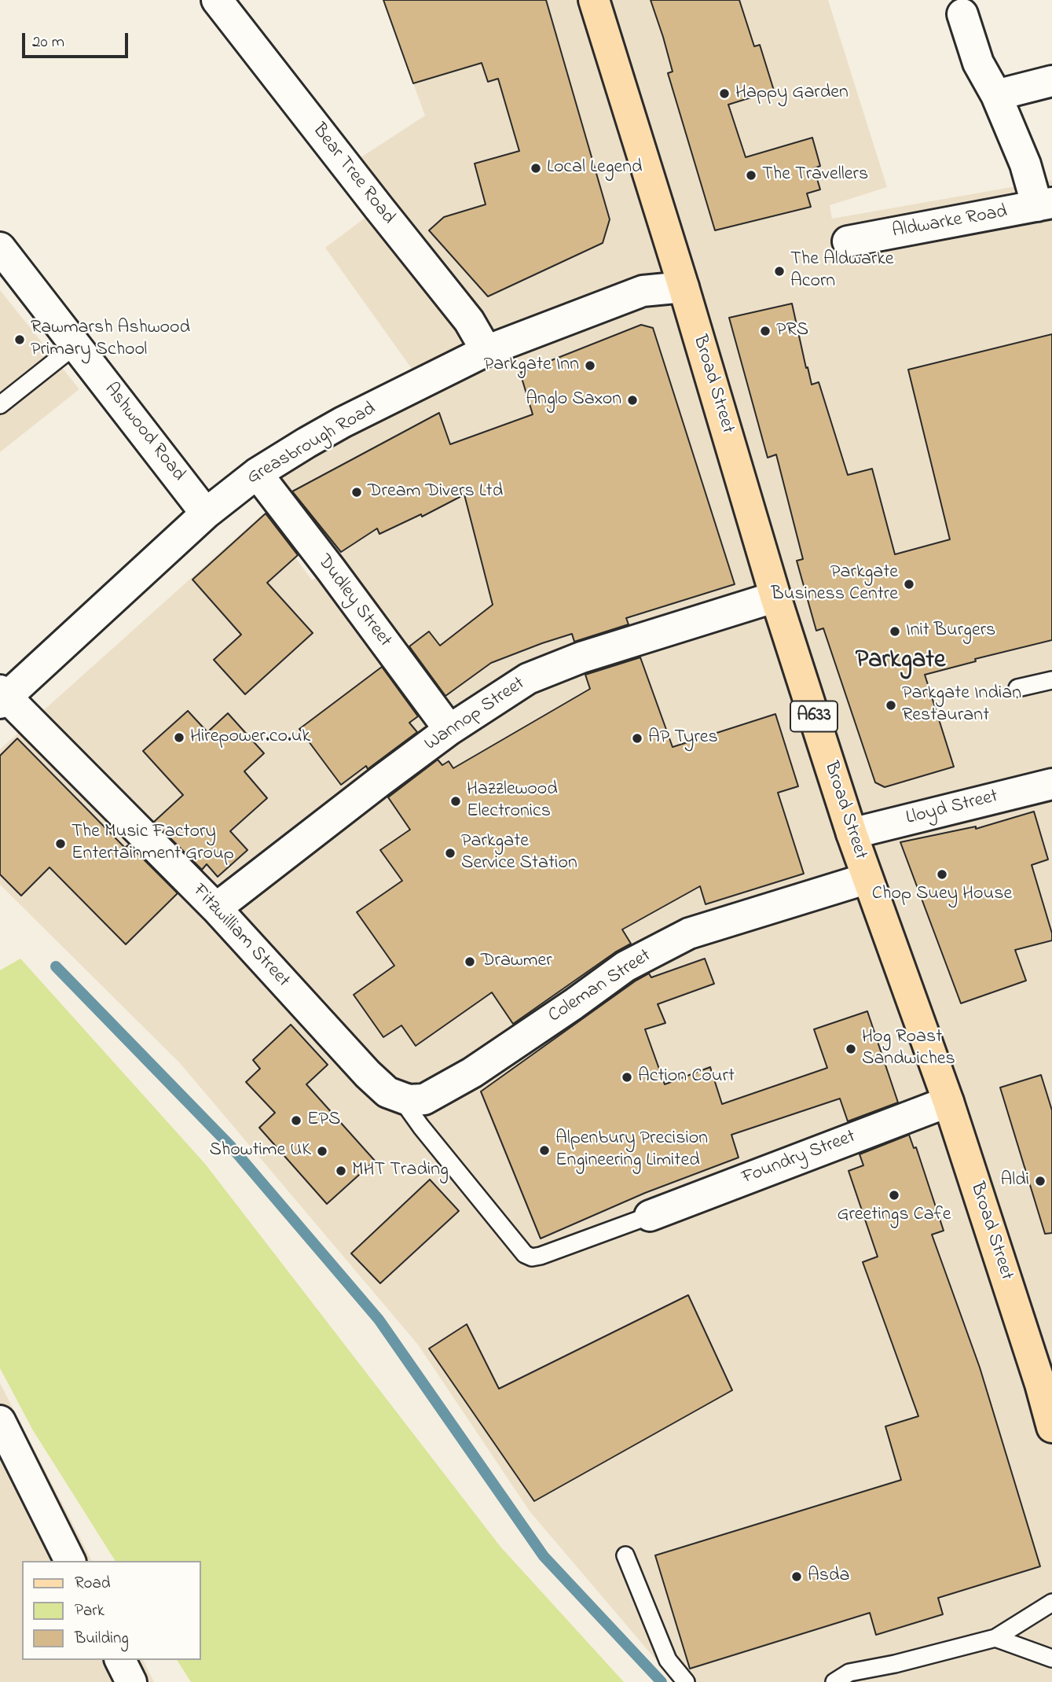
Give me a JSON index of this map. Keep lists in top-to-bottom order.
{
  "streets": {
    "main road": ["Broad Street", "A633"],
    "street": [
      "Bear Tree Road",
      "Aldwarke Road",
      "Ashwood Road",
      "Greasbrough Road",
      "Dudley Street",
      "Wannop Street",
      "Lloyd Street",
      "Fitzwilliam Street",
      "Coleman Street",
      "Foundry Street"
    ]
  },
  "crossings": [
    ["Bear Tree Road", "Greasbrough Road"],
    ["Broad Street", "Greasbrough Road"],
    ["Broad Street", "Wannop Street"],
    ["Broad Street", "Lloyd Street"],
    ["Broad Street", "Coleman Street"],
    ["Broad Street", "Foundry Street"],
    ["Ashwood Road", "Greasbrough Road"],
    ["Greasbrough Road", "Dudley Street"],
    ["Greasbrough Road", "Fitzwilliam Street"],
    ["Dudley Street", "Wannop Street"],
    ["Wannop Street", "Fitzwilliam Street"],
    ["Fitzwilliam Street", "Coleman Street"]
  ],
  "districts": ["Parkgate"],
  "places": [
    "Happy Garden",
    "Local Legend",
    "The Travellers",
    "The Aldwarke Acorn",
    "PRS",
    "Rawmarsh Ashwood Primary School",
    "Parkgate Inn",
    "Anglo Saxon",
    "Dream Divers Ltd",
    "Parkgate Business Centre",
    "Init Burgers",
    "Parkgate Indian Restaurant",
    "Hirepower.co.uk",
    "AP Tyres",
    "Hazzlewood Electronics",
    "The Music Factory Entertainment Group",
    "Parkgate Service Station",
    "Chop Suey House",
    "Drawmer",
    "Hog Roast Sandwiches",
    "Action Court",
    "EPS",
    "Alpenbury Precision Engineering Limited",
    "Showtime UK",
    "MHT Trading",
    "Aldi",
    "Greetings Cafe",
    "Asda"
  ],
  "legend": ["Road", "Park", "Building"],
  "scale_bar": "20 m"
}
